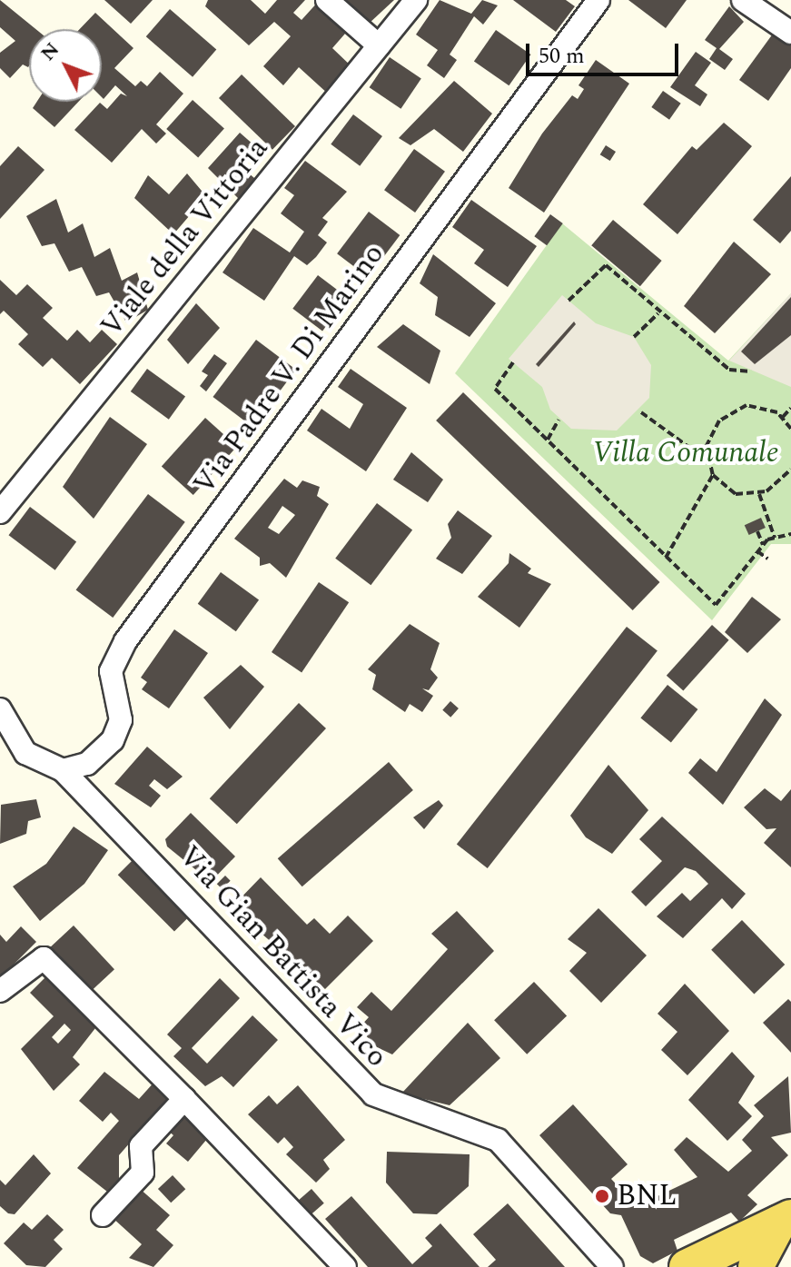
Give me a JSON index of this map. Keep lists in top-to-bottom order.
{
  "streets": {
    "street": ["Viale della Vittoria", "Via Padre V. Di Marino", "Via Gian Battista Vico"]
  },
  "crossings": [
    ["Via Padre V. Di Marino", "Via Gian Battista Vico"]
  ],
  "parks": ["Villa Comunale"],
  "places": ["BNL"],
  "scale_bar": "50 m",
  "north": "top left"
}
